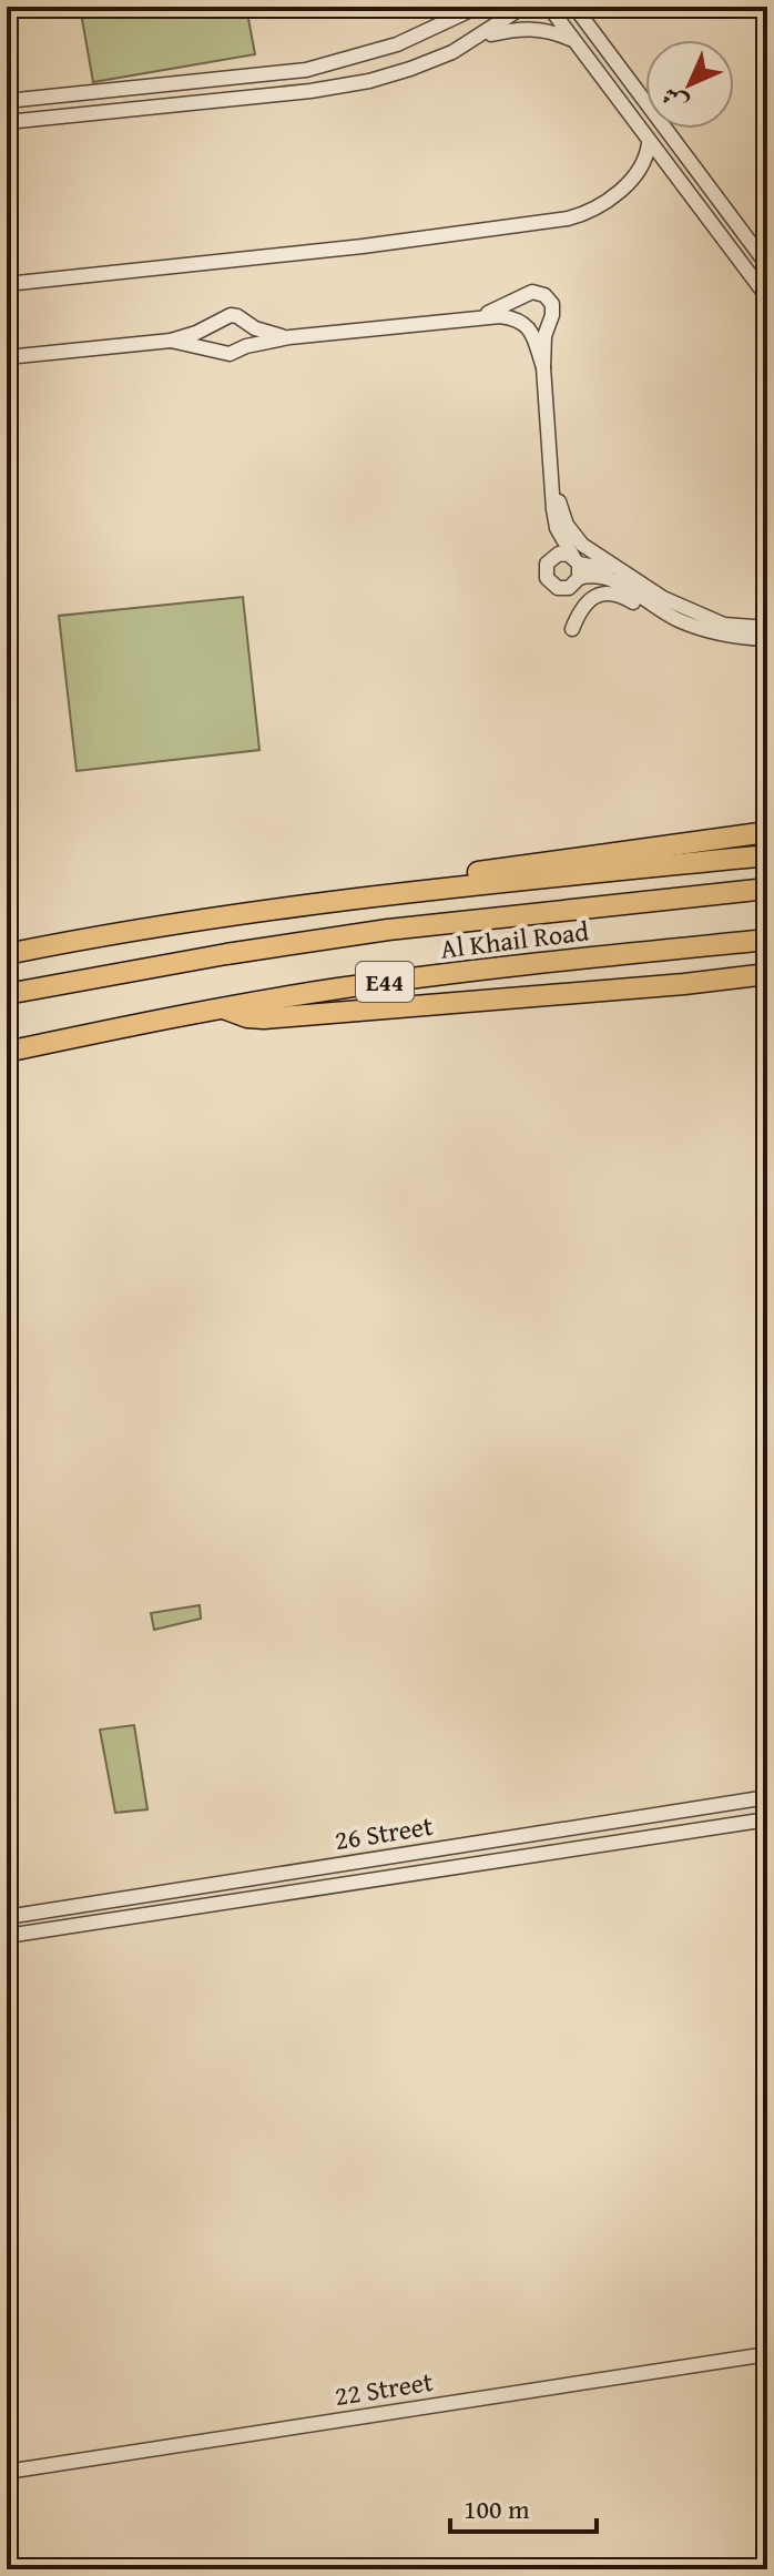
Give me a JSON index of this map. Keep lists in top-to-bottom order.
{
  "streets": {
    "highway": ["Al Khail Road", "E44"],
    "street": ["26 Street", "22 Street"]
  },
  "scale_bar": "100 m",
  "north": "bottom left"
}
